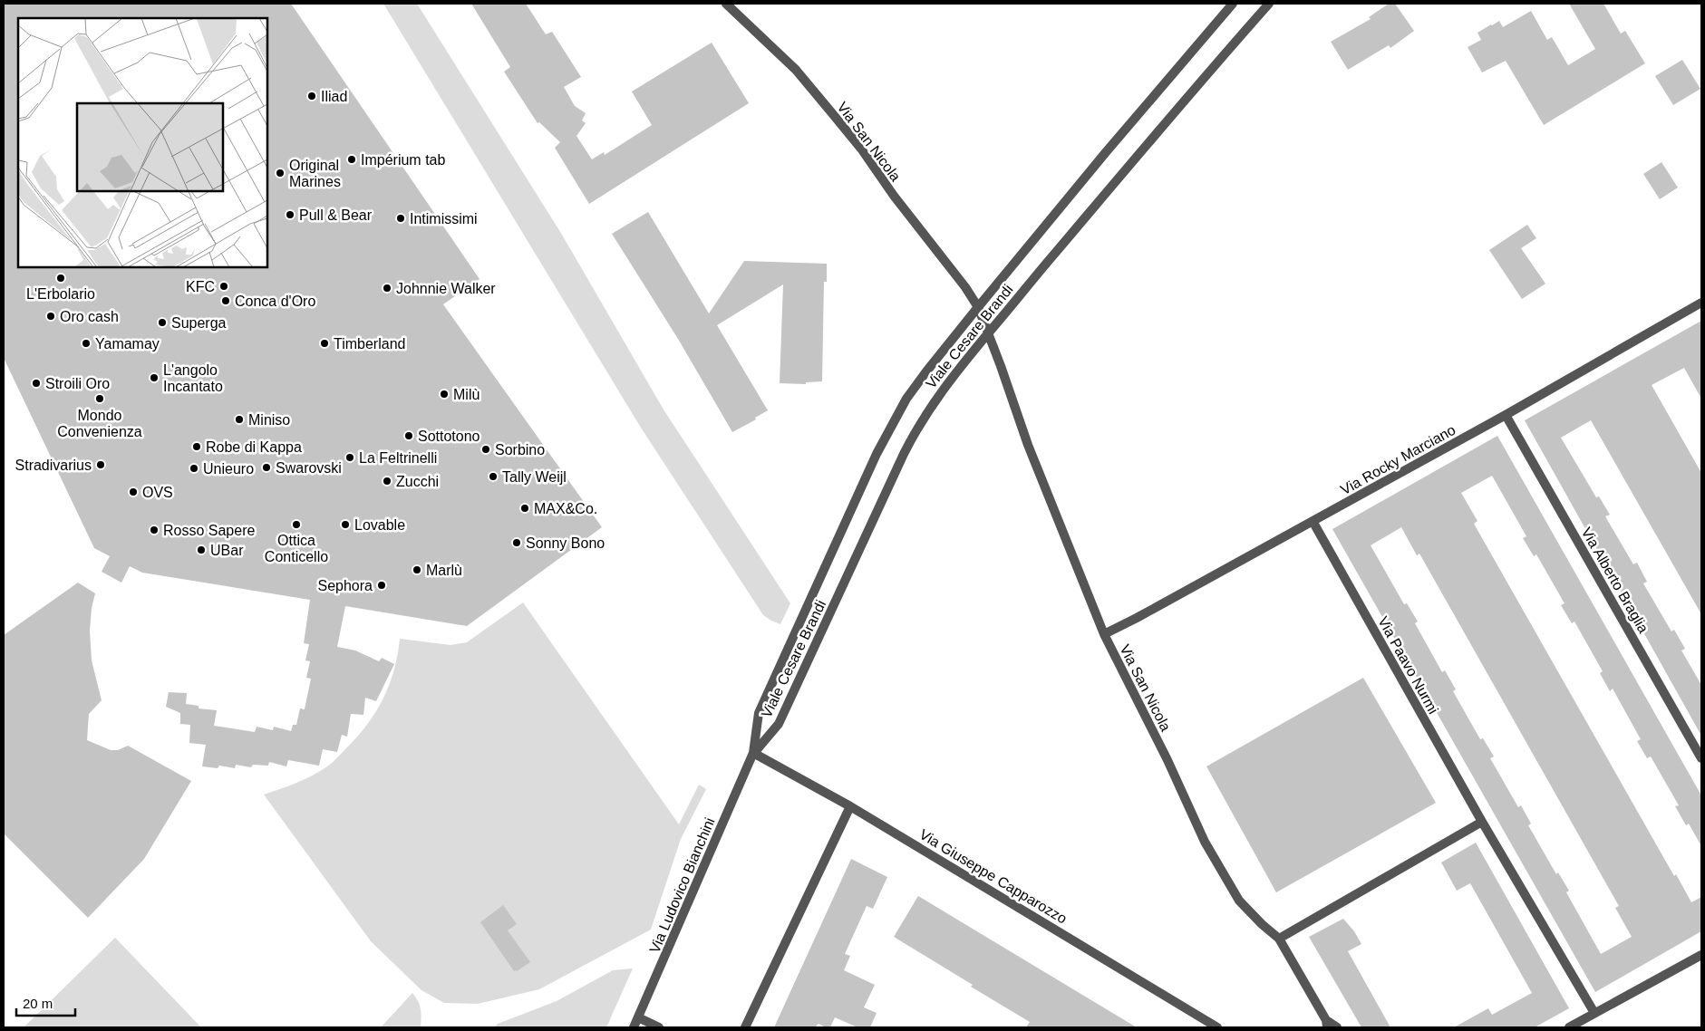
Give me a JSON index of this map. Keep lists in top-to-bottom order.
{
  "streets": {
    "street": [
      "Via San Nicola",
      "Viale Cesare Brandi",
      "Via Rocky Marciano",
      "Via Alberto Braglia",
      "Via Paavo Nurmi",
      "Via Giuseppe Capparozzo",
      "Via Ludovico Bianchini"
    ]
  },
  "crossings": [
    ["Via San Nicola", "Viale Cesare Brandi"],
    ["Via San Nicola", "Via Rocky Marciano"],
    ["Viale Cesare Brandi", "Via Giuseppe Capparozzo"],
    ["Viale Cesare Brandi", "Via Ludovico Bianchini"],
    ["Via Rocky Marciano", "Via Alberto Braglia"],
    ["Via Rocky Marciano", "Via Paavo Nurmi"],
    ["Via Giuseppe Capparozzo", "Via Ludovico Bianchini"]
  ],
  "places": [
    "Iliad",
    "Impérium tab",
    "Original Marines",
    "Pull & Bear",
    "Intimissimi",
    "L'Erbolario",
    "KFC",
    "Johnnie Walker",
    "Conca d'Oro",
    "Oro cash",
    "Superga",
    "Yamamay",
    "Timberland",
    "L'angolo Incantato",
    "Stroili Oro",
    "Milù",
    "Mondo Convenienza",
    "Miniso",
    "Sottotono",
    "Robe di Kappa",
    "Sorbino",
    "La Feltrinelli",
    "Stradivarius",
    "Swarovski",
    "Unieuro",
    "Tally Weijl",
    "Zucchi",
    "OVS",
    "MAX&Co.",
    "Ottica Conticello",
    "Lovable",
    "Rosso Sapere",
    "Sonny Bono",
    "UBar",
    "Marlù",
    "Sephora"
  ],
  "scale_bar": "20 m"
}
